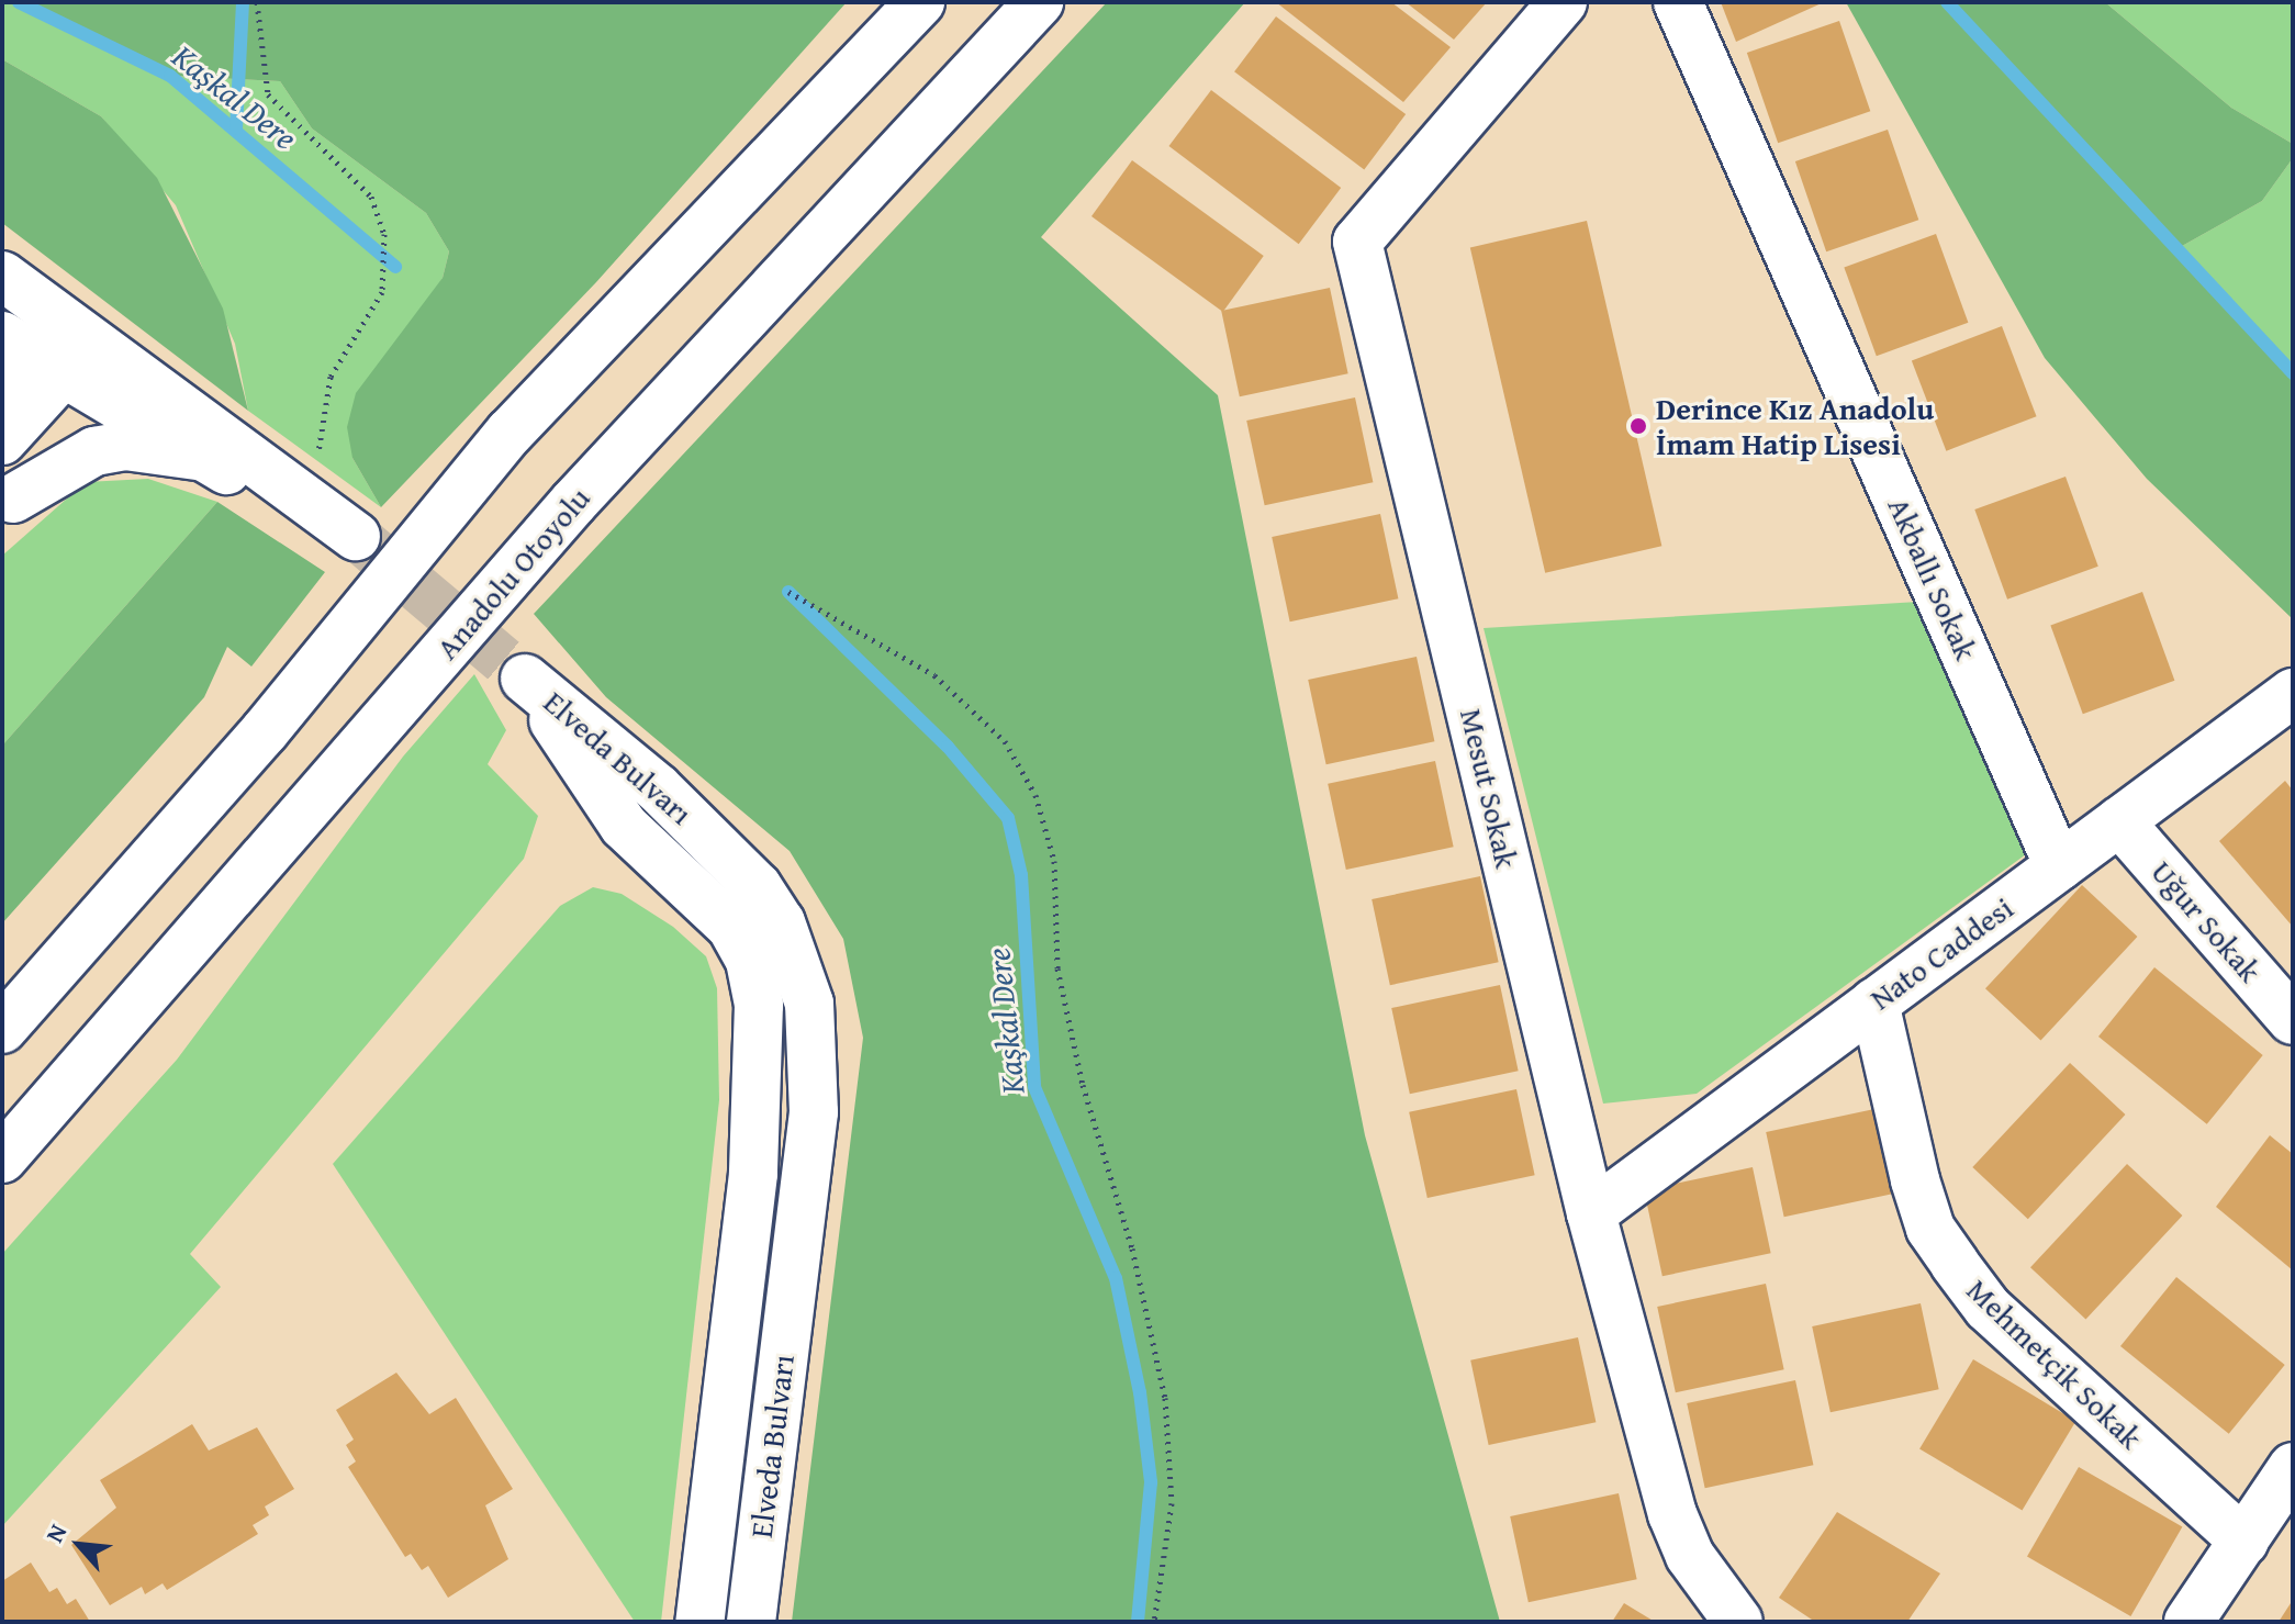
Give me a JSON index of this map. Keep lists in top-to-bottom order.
{
  "streets": {
    "main road": [
      "Anadolu Otoyolu",
      "Akballı Sokak",
      "Elveda Bulvarı",
      "Mesut Sokak",
      "Uğur Sokak",
      "Nato Caddesi",
      "Mehmetçik Sokak"
    ]
  },
  "crossings": [
    ["Akballı Sokak", "Nato Caddesi"],
    ["Mesut Sokak", "Nato Caddesi"],
    ["Uğur Sokak", "Nato Caddesi"],
    ["Nato Caddesi", "Mehmetçik Sokak"]
  ],
  "water": ["Kaşkal Dere"],
  "places": ["Derince Kız Anadolu İmam Hatip Lisesi"],
  "north": "top left"
}
